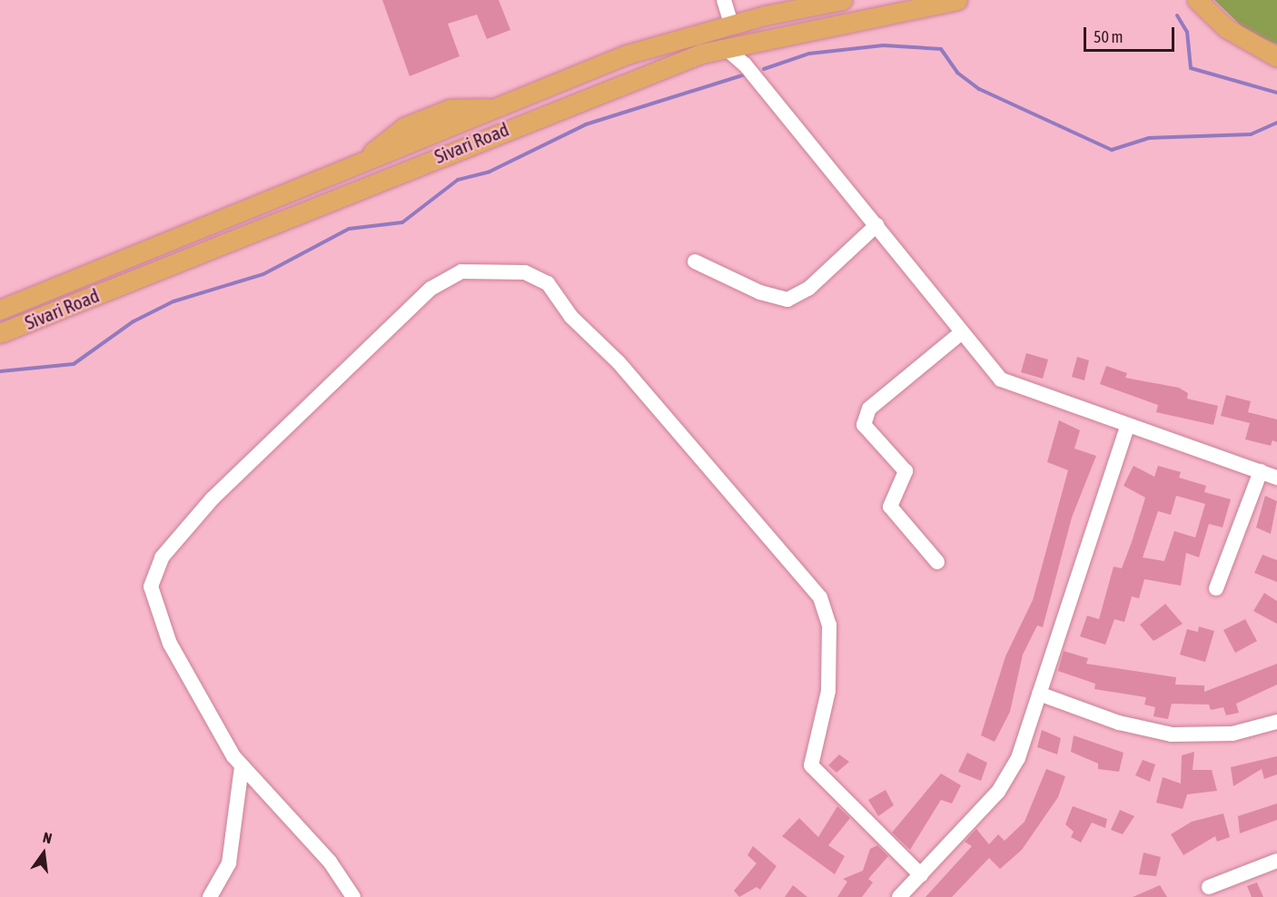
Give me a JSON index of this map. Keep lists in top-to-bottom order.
{
  "streets": {
    "main road": ["Sivari Road"]
  },
  "scale_bar": "50 m",
  "north": "top"
}
